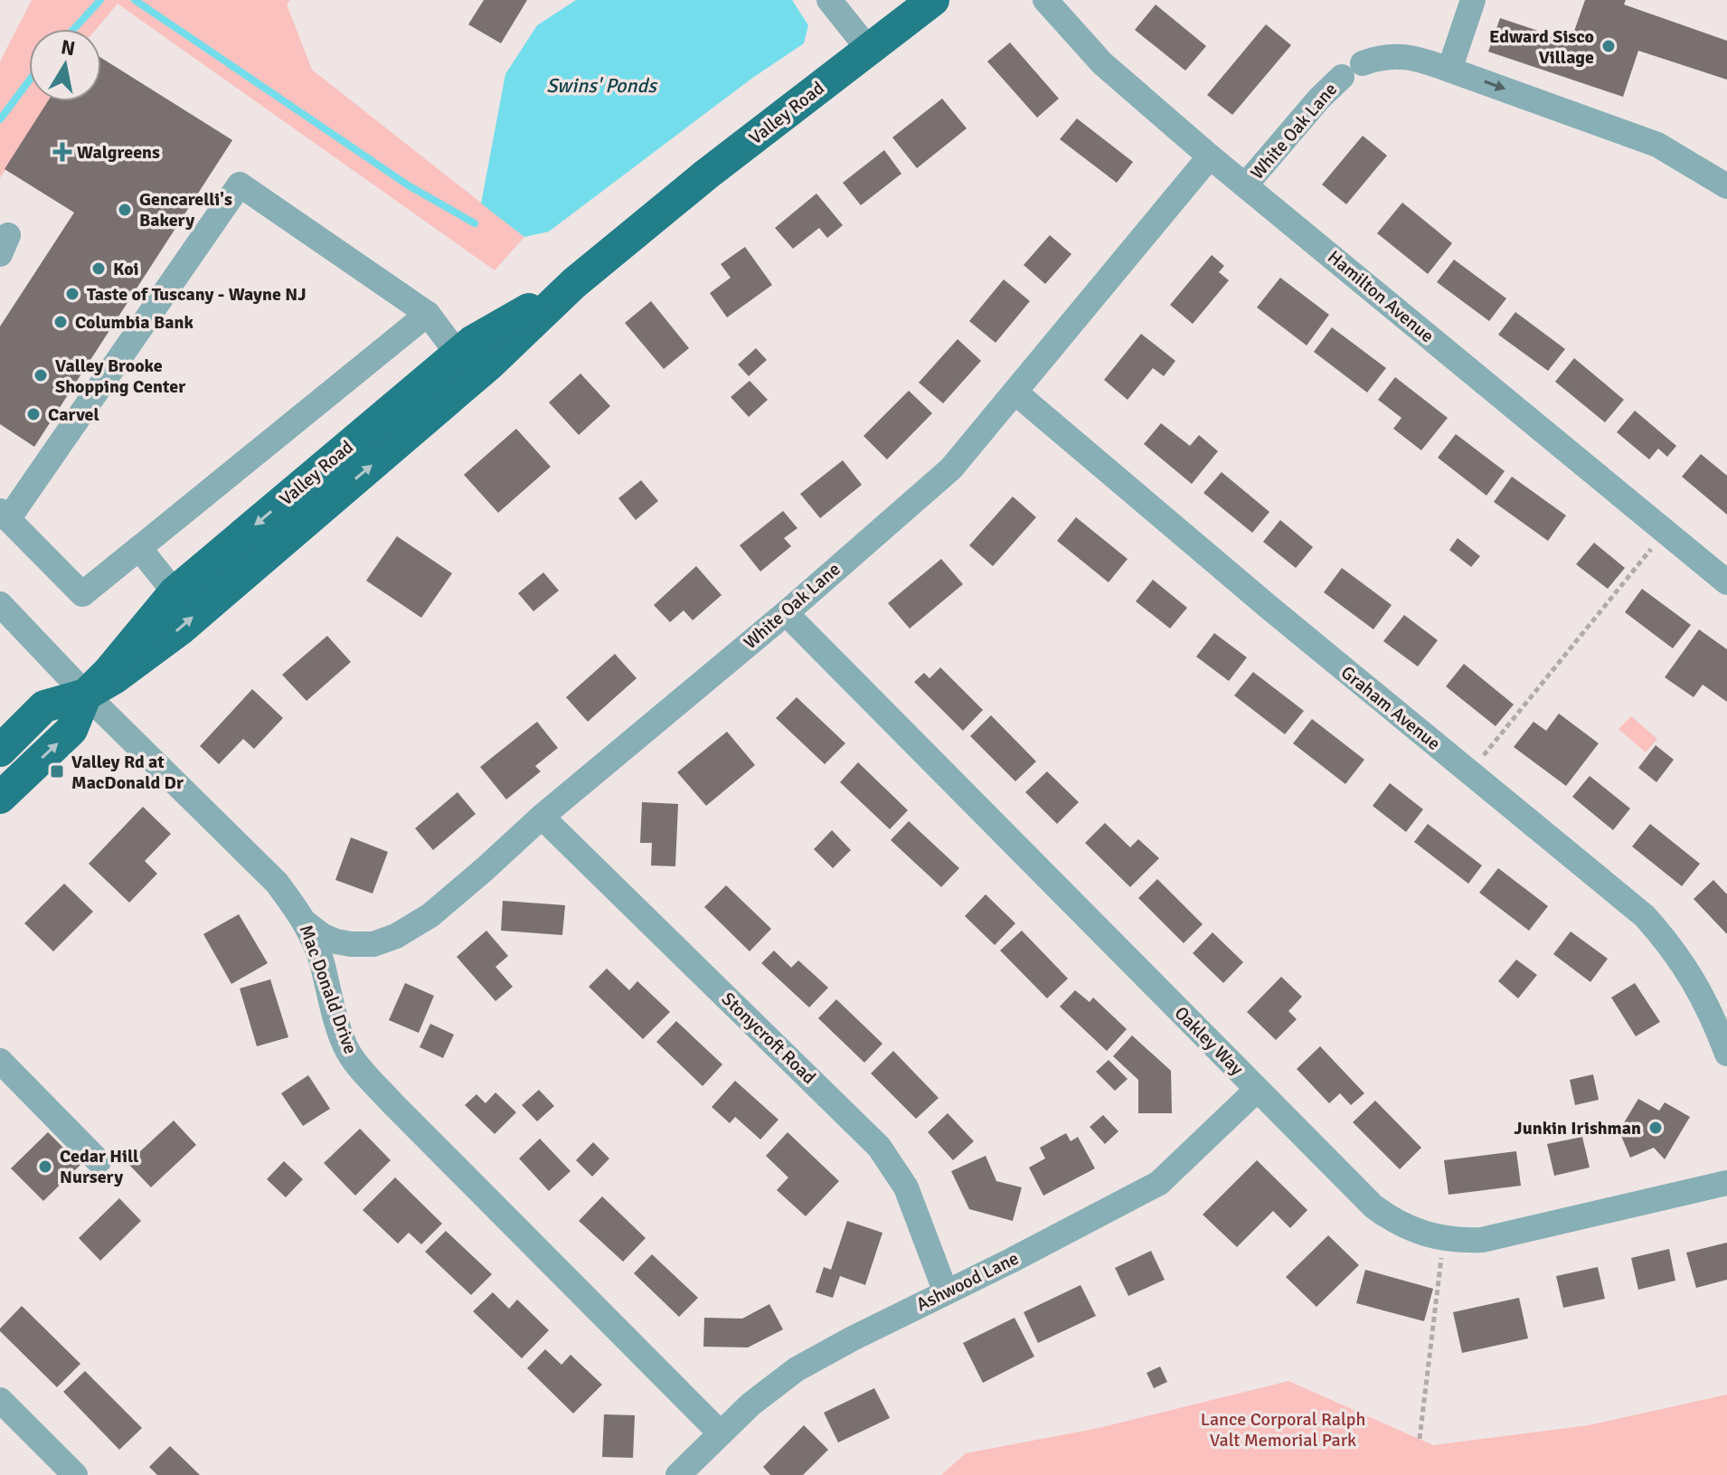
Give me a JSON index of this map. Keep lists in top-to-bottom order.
{
  "streets": {
    "main road": ["Valley Road"],
    "street": [
      "White Oak Lane",
      "Hamilton Avenue",
      "Graham Avenue",
      "Mac Donald Drive",
      "Stonycroft Road",
      "Oakley Way",
      "Ashwood Lane"
    ]
  },
  "crossings": [
    ["Valley Road", "Mac Donald Drive"],
    ["White Oak Lane", "Hamilton Avenue"],
    ["White Oak Lane", "Graham Avenue"],
    ["White Oak Lane", "Mac Donald Drive"],
    ["White Oak Lane", "Stonycroft Road"],
    ["White Oak Lane", "Oakley Way"],
    ["Mac Donald Drive", "Ashwood Lane"],
    ["Stonycroft Road", "Ashwood Lane"],
    ["Oakley Way", "Ashwood Lane"]
  ],
  "water": ["Swins' Ponds"],
  "parks": ["Lance Corporal Ralph Valt Memorial Park"],
  "places": {
    "other": [
      "Edward Sisco Village",
      "Gencarelli's Bakery",
      "Koi",
      "Taste of Tuscany - Wayne NJ",
      "Columbia Bank",
      "Valley Brooke Shopping Center",
      "Carvel",
      "Junkin Irishman",
      "Cedar Hill Nursery"
    ],
    "health": ["Walgreens"],
    "transit": ["Valley Rd at MacDonald Dr"]
  },
  "north": "top"
}
